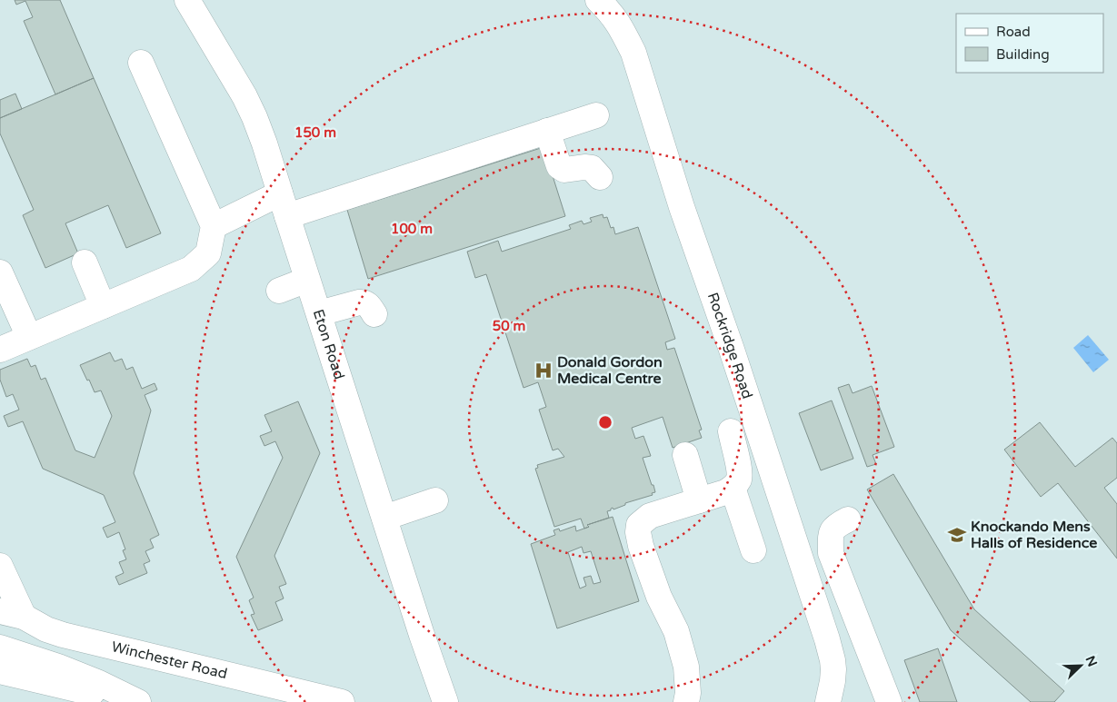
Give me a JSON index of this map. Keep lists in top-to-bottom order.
{
  "streets": {
    "main road": ["Eton Road", "Rockridge Road", "Winchester Road"]
  },
  "places": {
    "hospital": ["Donald Gordon Medical Centre"],
    "school or university": ["Knockando Mens Halls of Residence"]
  },
  "legend": ["Road", "Building"],
  "north": "top right",
  "rings": ["150 m", "100 m", "50 m"]
}
